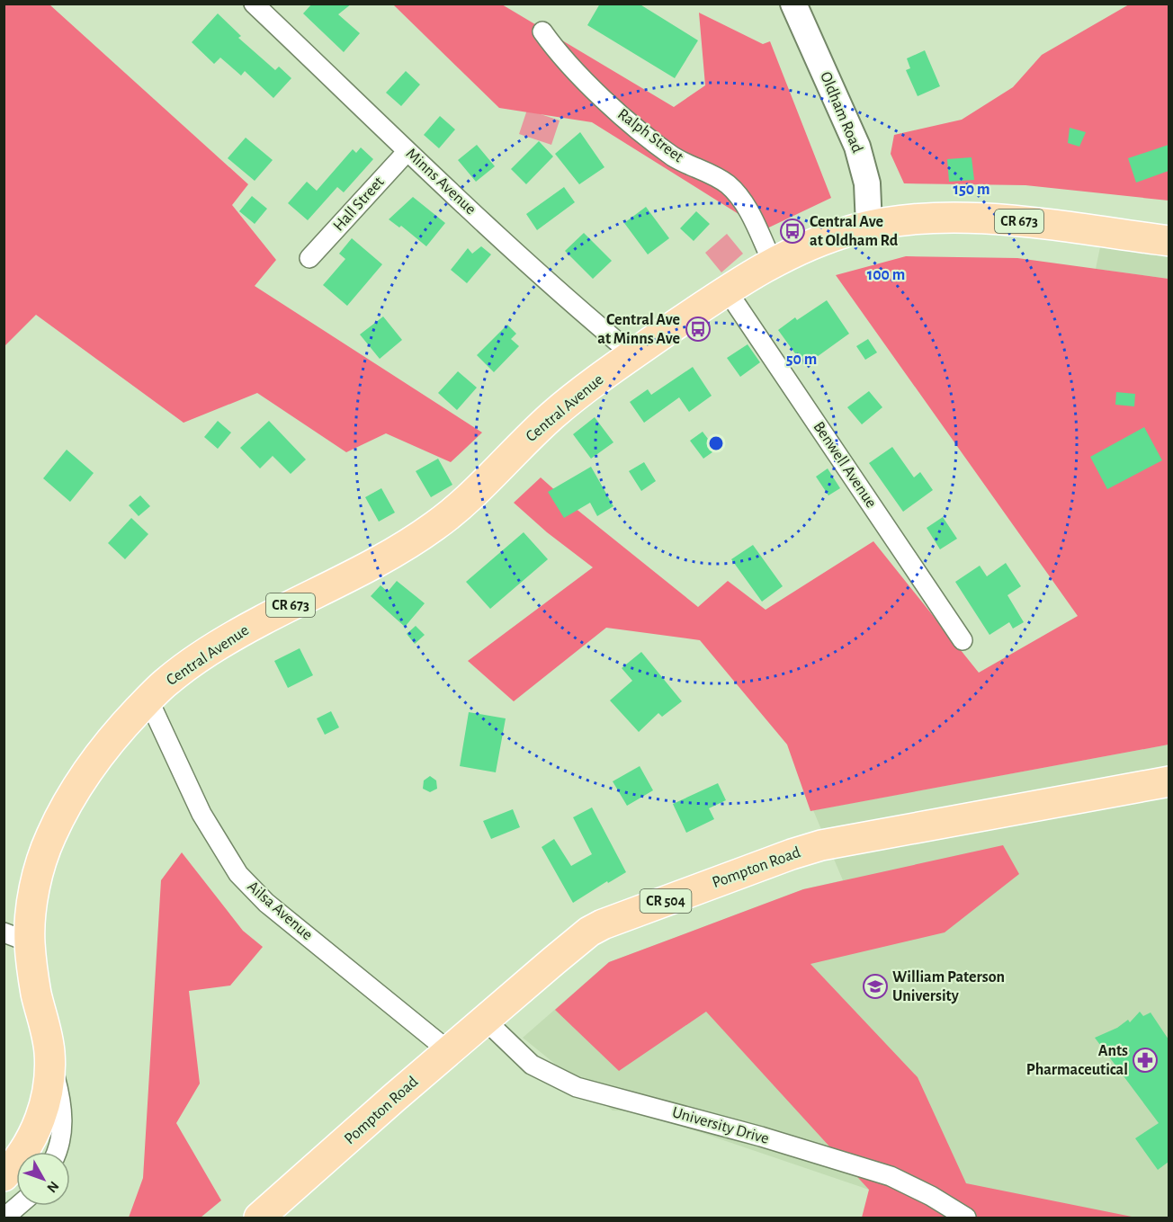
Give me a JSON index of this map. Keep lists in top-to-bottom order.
{
  "streets": {
    "main road": [
      "CR 673",
      "Central Avenue",
      "Pompton Road",
      "CR 504"
    ],
    "street": [
      "Oldham Road",
      "Ralph Street",
      "Minns Avenue",
      "Hall Street",
      "Benwell Avenue",
      "Ailsa Avenue",
      "University Drive"
    ]
  },
  "crossings": [
    ["Oldham Road", "CR 673"],
    ["Oldham Road", "Central Avenue"],
    ["Ralph Street", "Central Avenue"],
    ["Minns Avenue", "Hall Street"],
    ["Minns Avenue", "Central Avenue"],
    ["CR 673", "Central Avenue"],
    ["Central Avenue", "Benwell Avenue"],
    ["Central Avenue", "Ailsa Avenue"],
    ["Pompton Road", "Ailsa Avenue"],
    ["Pompton Road", "University Drive"]
  ],
  "places": {
    "bus stop": ["Central Ave at Oldham Rd", "Central Ave at Minns Ave"],
    "school or university": ["William Paterson University"],
    "pharmacy": ["Ants Pharmaceutical"]
  },
  "north": "bottom right",
  "rings": ["150 m", "100 m", "50 m"]
}
